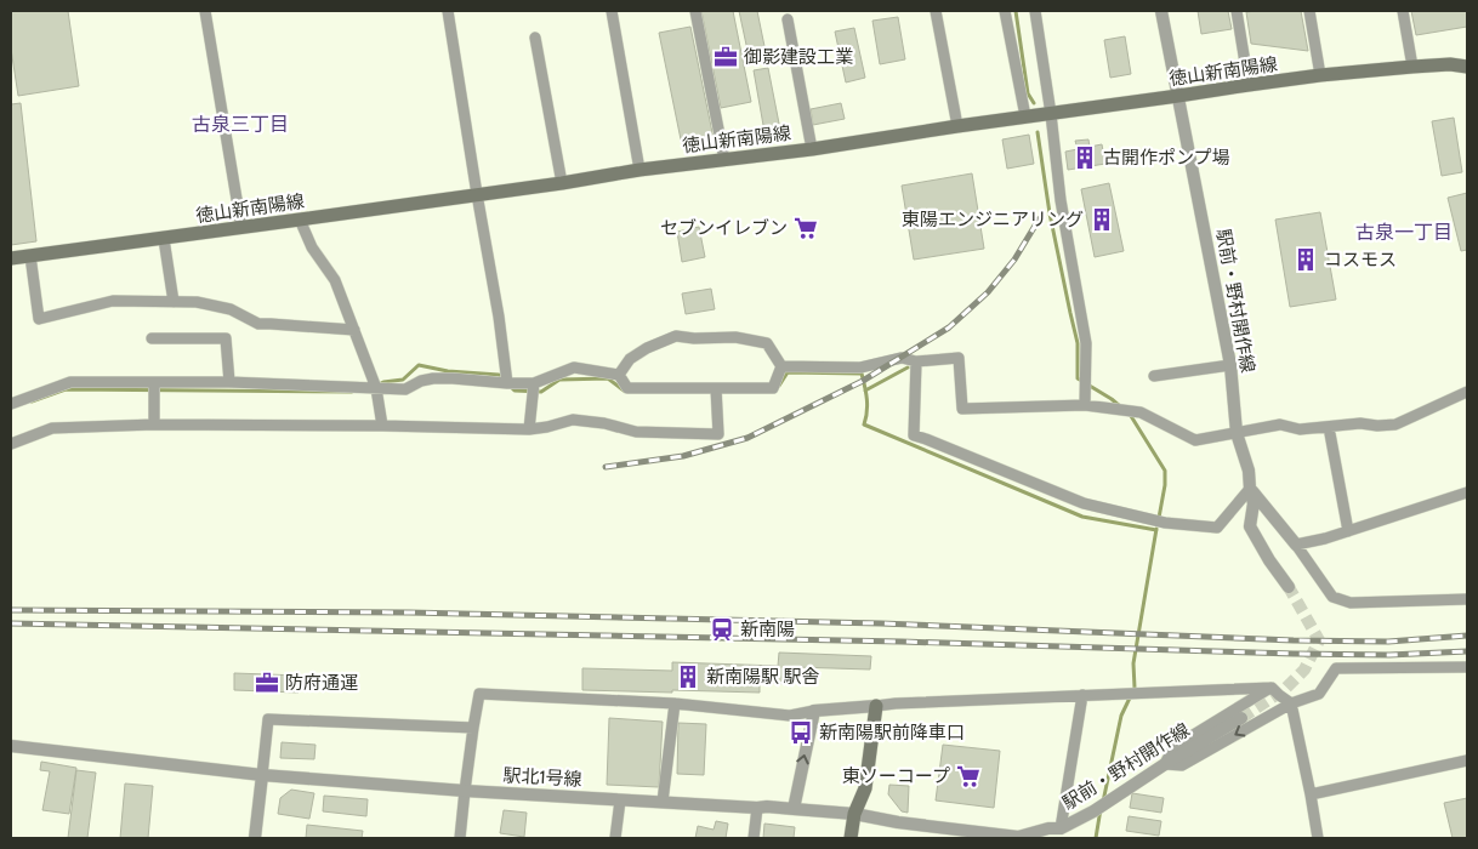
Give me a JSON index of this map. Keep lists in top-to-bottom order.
{
  "streets": {
    "main road": ["徳山新南陽線"],
    "street": ["駅前・野村開作線", "駅北1号線"]
  },
  "crossings": [
    ["徳山新南陽線", "駅前・野村開作線"],
    ["駅前・野村開作線", "駅北1号線"]
  ],
  "districts": ["古泉三丁目", "古泉一丁目"],
  "places": {
    "office": ["御影建設工業", "防府通運"],
    "building": [
      "古開作ポンプ場",
      "東陽エンジニアリング",
      "コスモス",
      "新南陽駅 駅舎"
    ],
    "supermarket": ["セブンイレブン", "東ソーコープ"],
    "station": ["新南陽"],
    "bus stop": ["新南陽駅前降車口"]
  }
}
